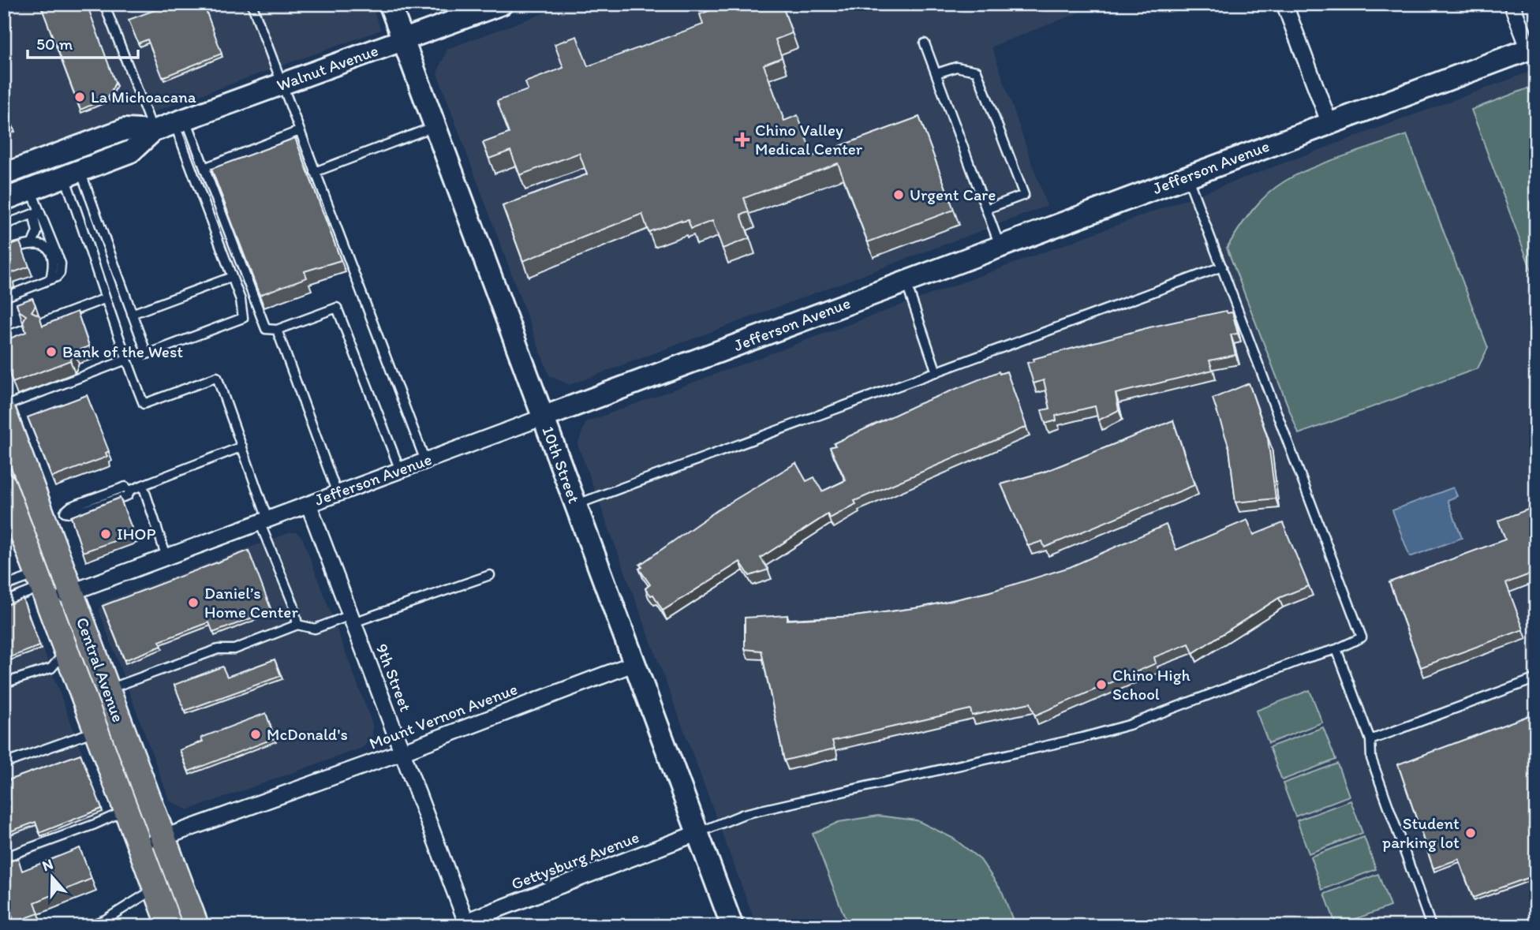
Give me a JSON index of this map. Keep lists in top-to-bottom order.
{
  "streets": {
    "main road": ["Central Avenue"],
    "street": [
      "Walnut Avenue",
      "Jefferson Avenue",
      "10th Street",
      "9th Street",
      "Mount Vernon Avenue",
      "Gettysburg Avenue"
    ]
  },
  "crossings": [
    ["Walnut Avenue", "10th Street"],
    ["Jefferson Avenue", "10th Street"],
    ["Jefferson Avenue", "Central Avenue"],
    ["Jefferson Avenue", "9th Street"],
    ["10th Street", "Mount Vernon Avenue"],
    ["10th Street", "Gettysburg Avenue"],
    ["Central Avenue", "Mount Vernon Avenue"],
    ["9th Street", "Mount Vernon Avenue"],
    ["9th Street", "Gettysburg Avenue"]
  ],
  "places": {
    "other": [
      "La Michoacana",
      "Urgent Care",
      "Bank of the West",
      "IHOP",
      "Daniel’s Home Center",
      "Chino High School",
      "McDonald's",
      "Student parking lot"
    ],
    "health": ["Chino Valley Medical Center"]
  },
  "scale_bar": "50 m",
  "north": "top"
}
